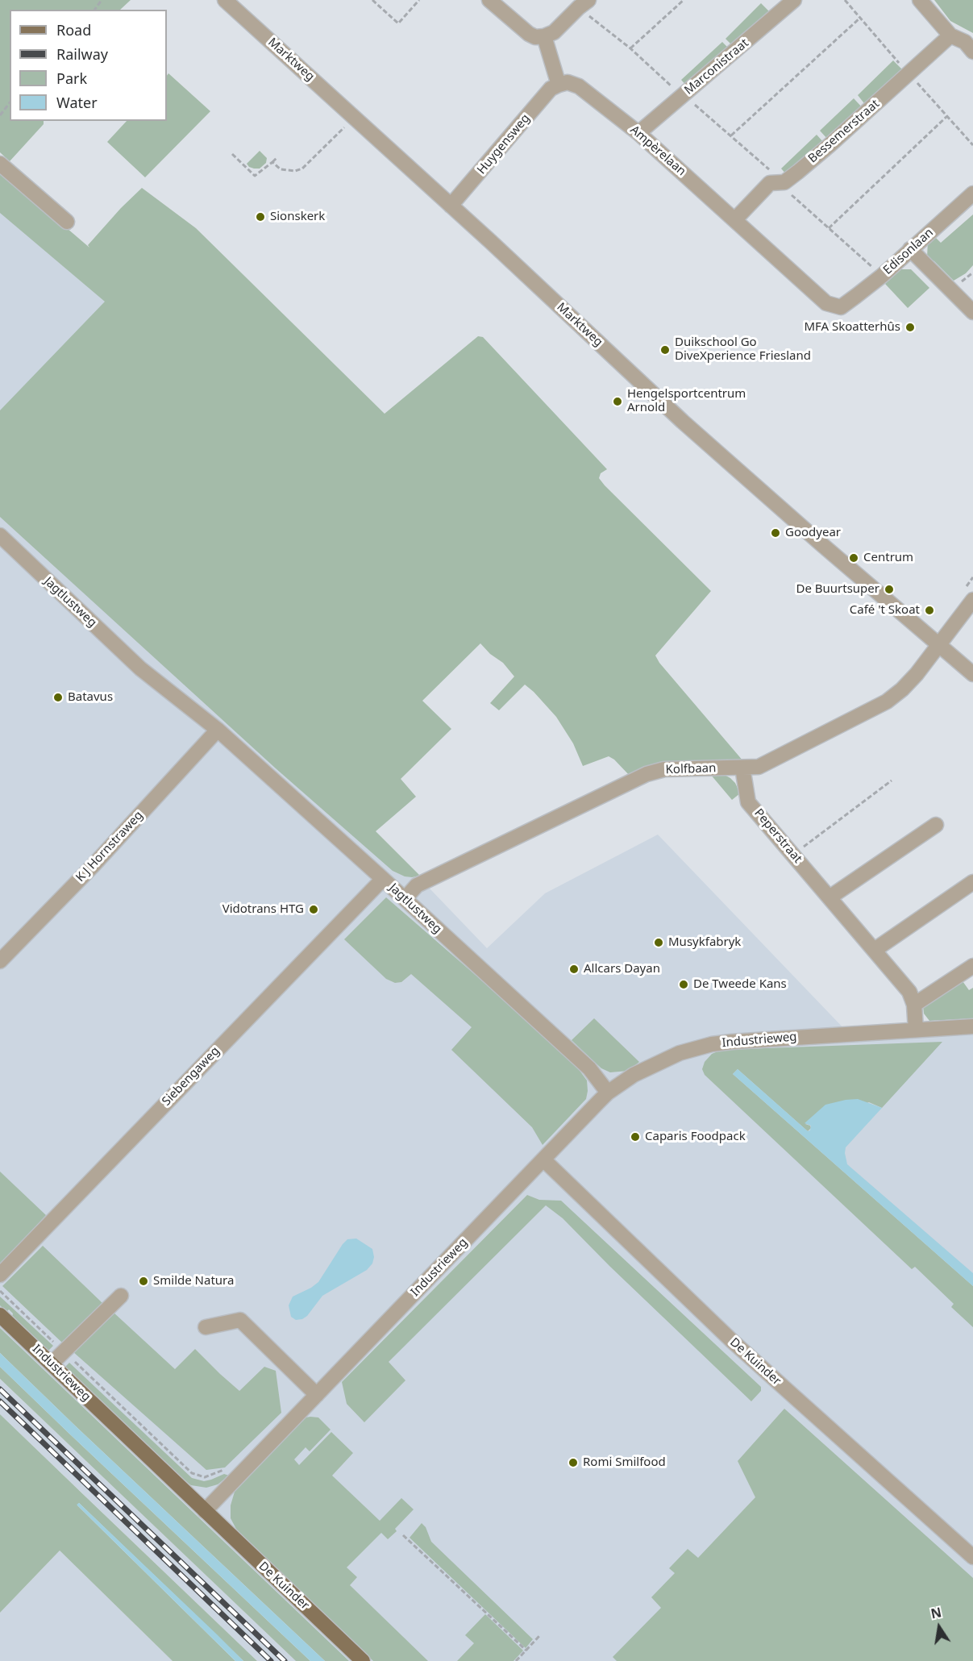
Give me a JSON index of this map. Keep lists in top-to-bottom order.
{
  "streets": {
    "main road": ["Industrieweg", "De Kuinder"],
    "street": [
      "Marktweg",
      "Marconistraat",
      "Bessemerstraat",
      "Huygensweg",
      "Ampèrelaan",
      "Edisonlaan",
      "Jagtlustweg",
      "Kolfbaan",
      "Peperstraat",
      "K J Hornstraweg",
      "Siebengaweg"
    ]
  },
  "crossings": [
    ["Marktweg", "Huygensweg"],
    ["Marktweg", "Kolfbaan"],
    ["Marconistraat", "Ampèrelaan"],
    ["Bessemerstraat", "Ampèrelaan"],
    ["Huygensweg", "Ampèrelaan"],
    ["Ampèrelaan", "Edisonlaan"],
    ["Jagtlustweg", "Kolfbaan"],
    ["Jagtlustweg", "K J Hornstraweg"],
    ["Jagtlustweg", "Industrieweg"],
    ["Jagtlustweg", "Siebengaweg"],
    ["Kolfbaan", "Peperstraat"],
    ["Peperstraat", "Industrieweg"],
    ["Industrieweg", "De Kuinder"]
  ],
  "places": [
    "Sionskerk",
    "MFA Skoatterhûs",
    "Duikschool Go DiveXperience Friesland",
    "Hengelsportcentrum Arnold",
    "Goodyear",
    "Centrum",
    "De Buurtsuper",
    "Café 't Skoat",
    "Batavus",
    "Vidotrans HTG",
    "Musykfabryk",
    "Allcars Dayan",
    "De Tweede Kans",
    "Caparis Foodpack",
    "Smilde Natura",
    "Romi Smilfood"
  ],
  "legend": [
    "Road",
    "Railway",
    "Park",
    "Water"
  ],
  "north": "top"
}
